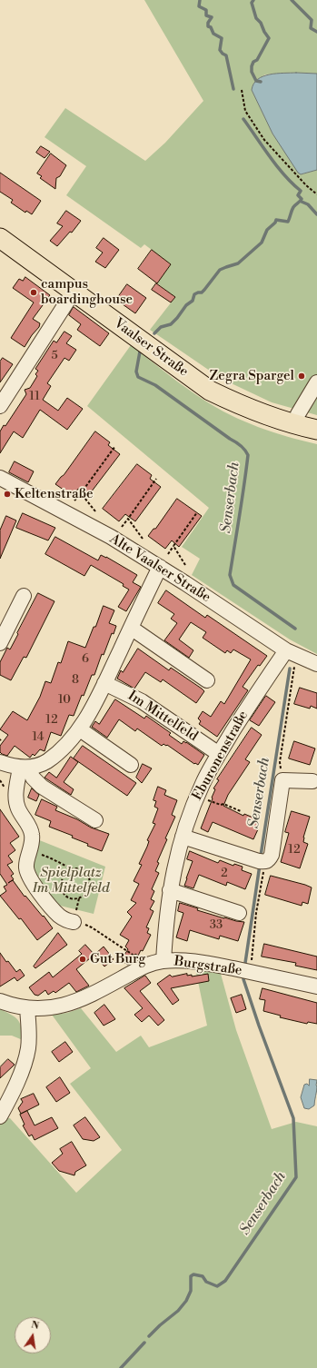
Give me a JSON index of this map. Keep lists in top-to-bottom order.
{
  "streets": {
    "main road": ["Vaalser Straße"],
    "street": [
      "Alte Vaalser Straße",
      "Im Mittelfeld",
      "Eburonenstraße",
      "Burgstraße"
    ]
  },
  "crossings": [
    ["Alte Vaalser Straße", "Eburonenstraße"],
    ["Im Mittelfeld", "Eburonenstraße"],
    ["Eburonenstraße", "Burgstraße"]
  ],
  "water": ["Senserbach"],
  "parks": ["Spielplatz Im Mittelfeld"],
  "places": [
    "campus boardinghouse",
    "Zegra Spargel",
    "Keltenstraße",
    "Gut Burg"
  ],
  "house_numbers": [
    "5",
    "11",
    "6",
    "8",
    "10",
    "12",
    "14",
    "12",
    "2",
    "33"
  ],
  "north": "top"
}
